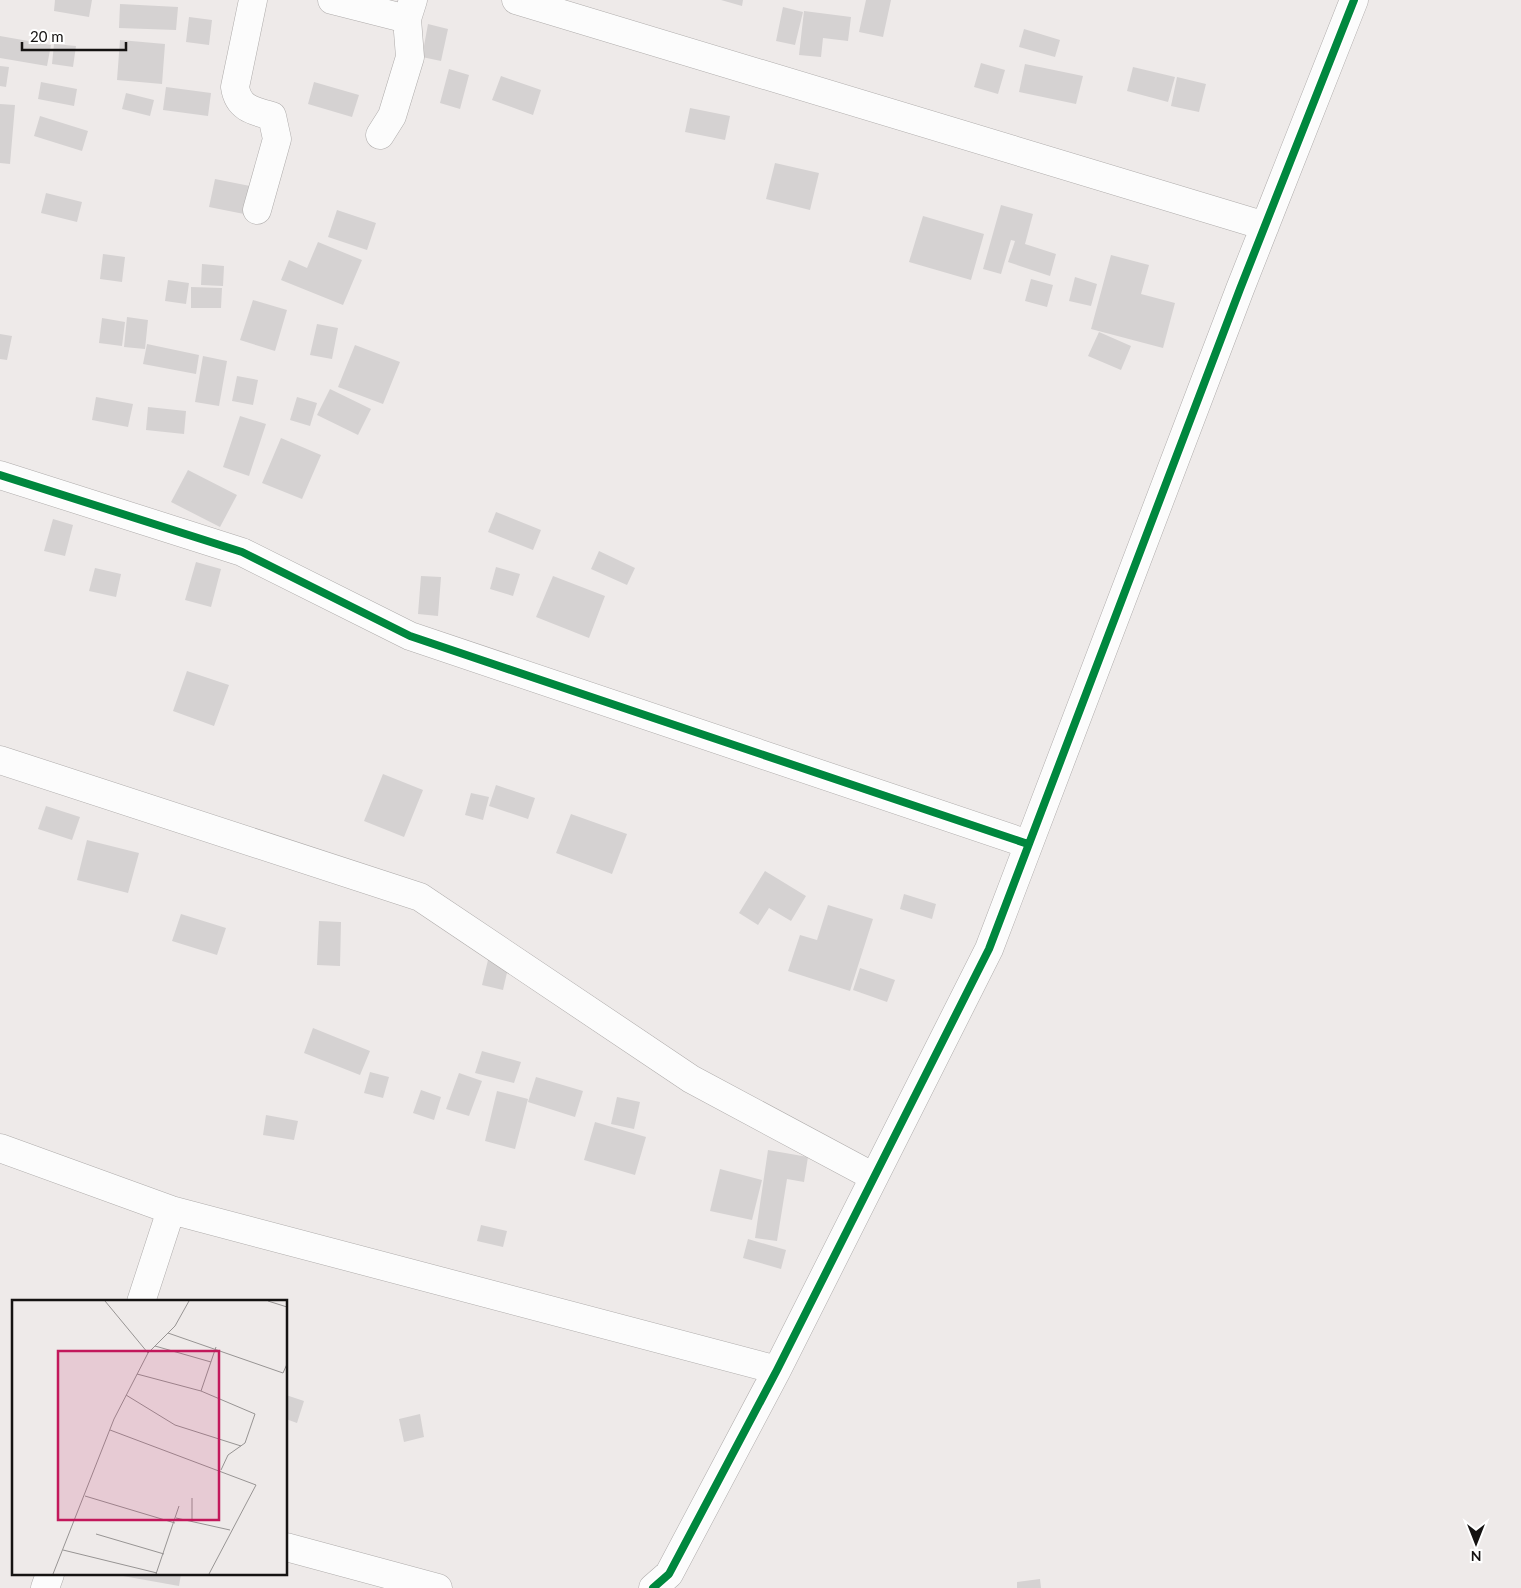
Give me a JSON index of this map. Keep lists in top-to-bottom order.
{
  "scale_bar": "20 m",
  "north": "bottom"
}
